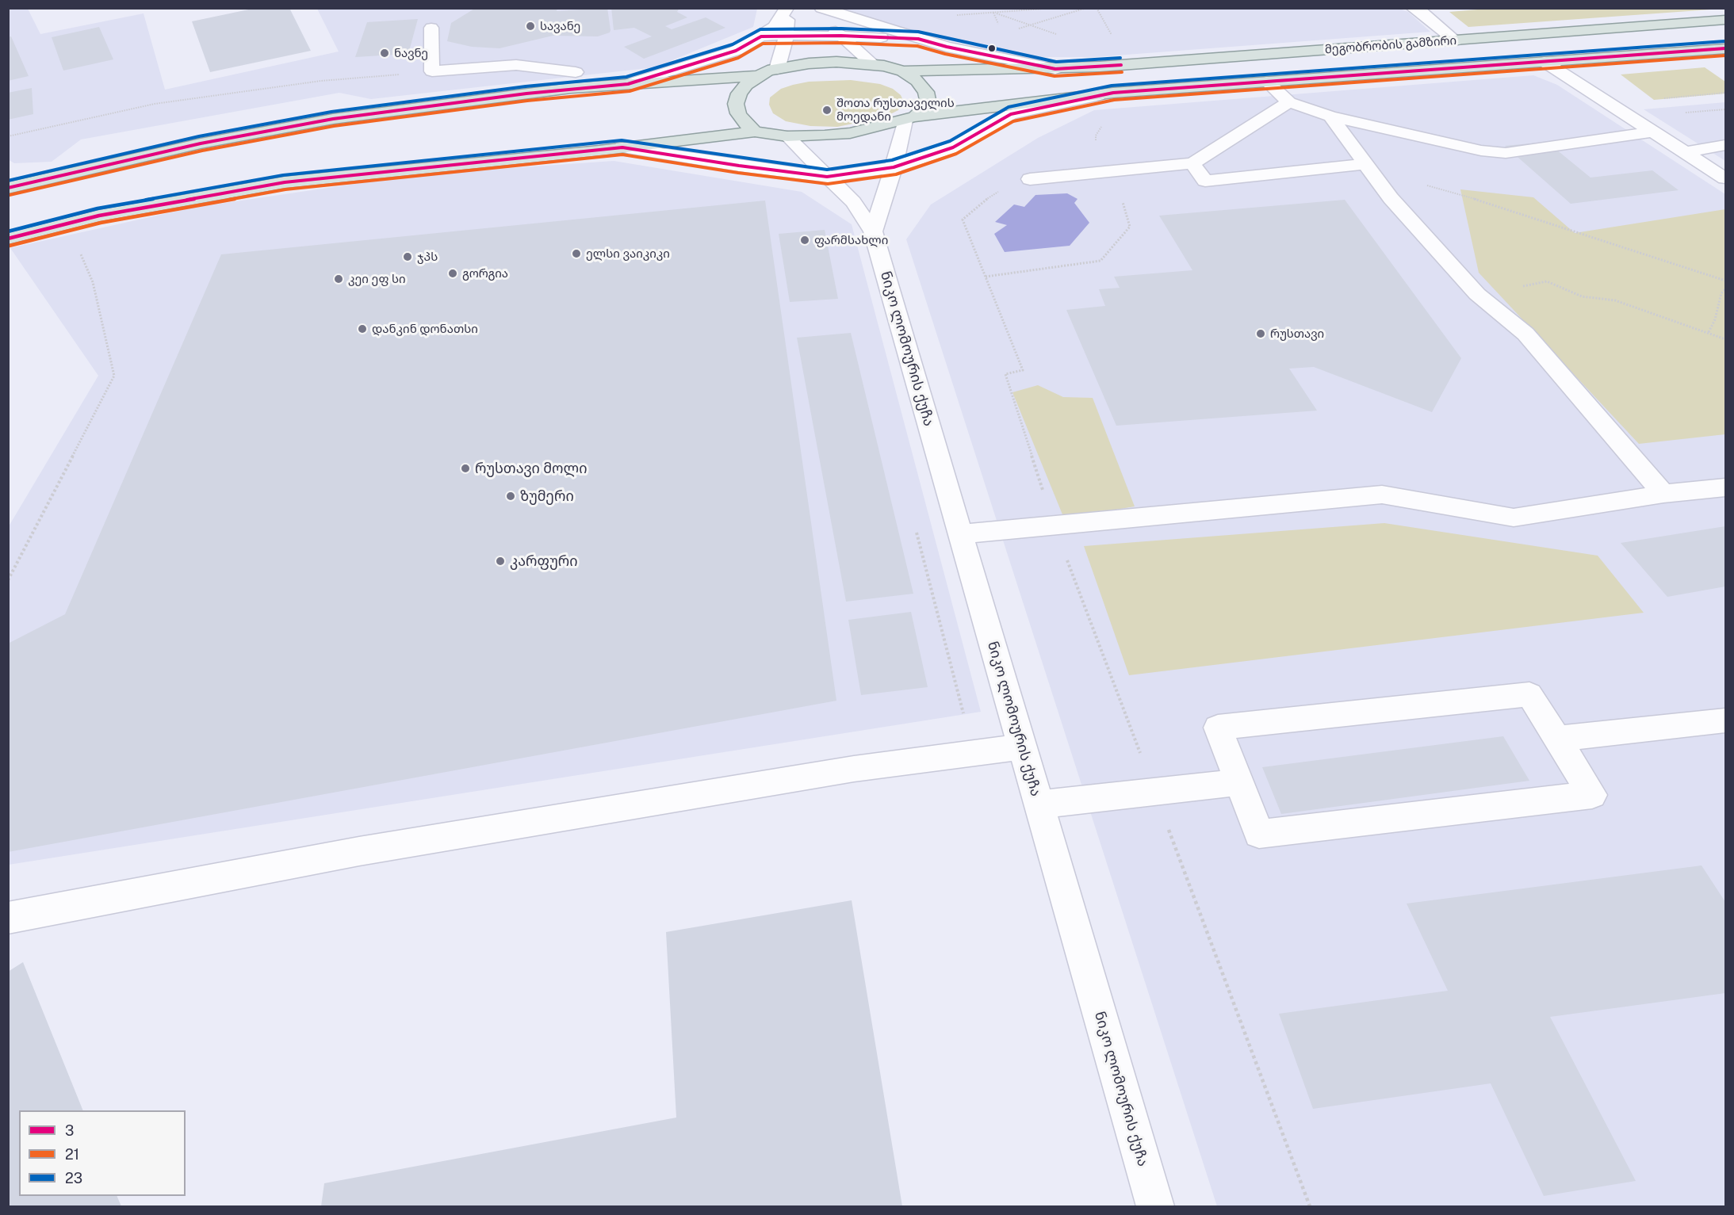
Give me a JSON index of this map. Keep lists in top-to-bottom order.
{
  "streets": {
    "main road": ["მეგობრობის გამზირი"],
    "street": ["ნიკო ლომოურის ქუჩა"]
  },
  "places": [
    "სავანე",
    "ნავნე",
    "შოთა რუსთაველის მოედანი",
    "ფარმსახლი",
    "ელსი ვაიკიკი",
    "ჯპს",
    "გორგია",
    "კეი ეფ სი",
    "დანკინ დონათსი",
    "რუსთავი",
    "რუსთავი მოლი",
    "ზუმერი",
    "კარფური"
  ],
  "lines": ["transit line 23", "transit line 3", "transit line 21"],
  "legend": ["3", "21", "23"]
}
